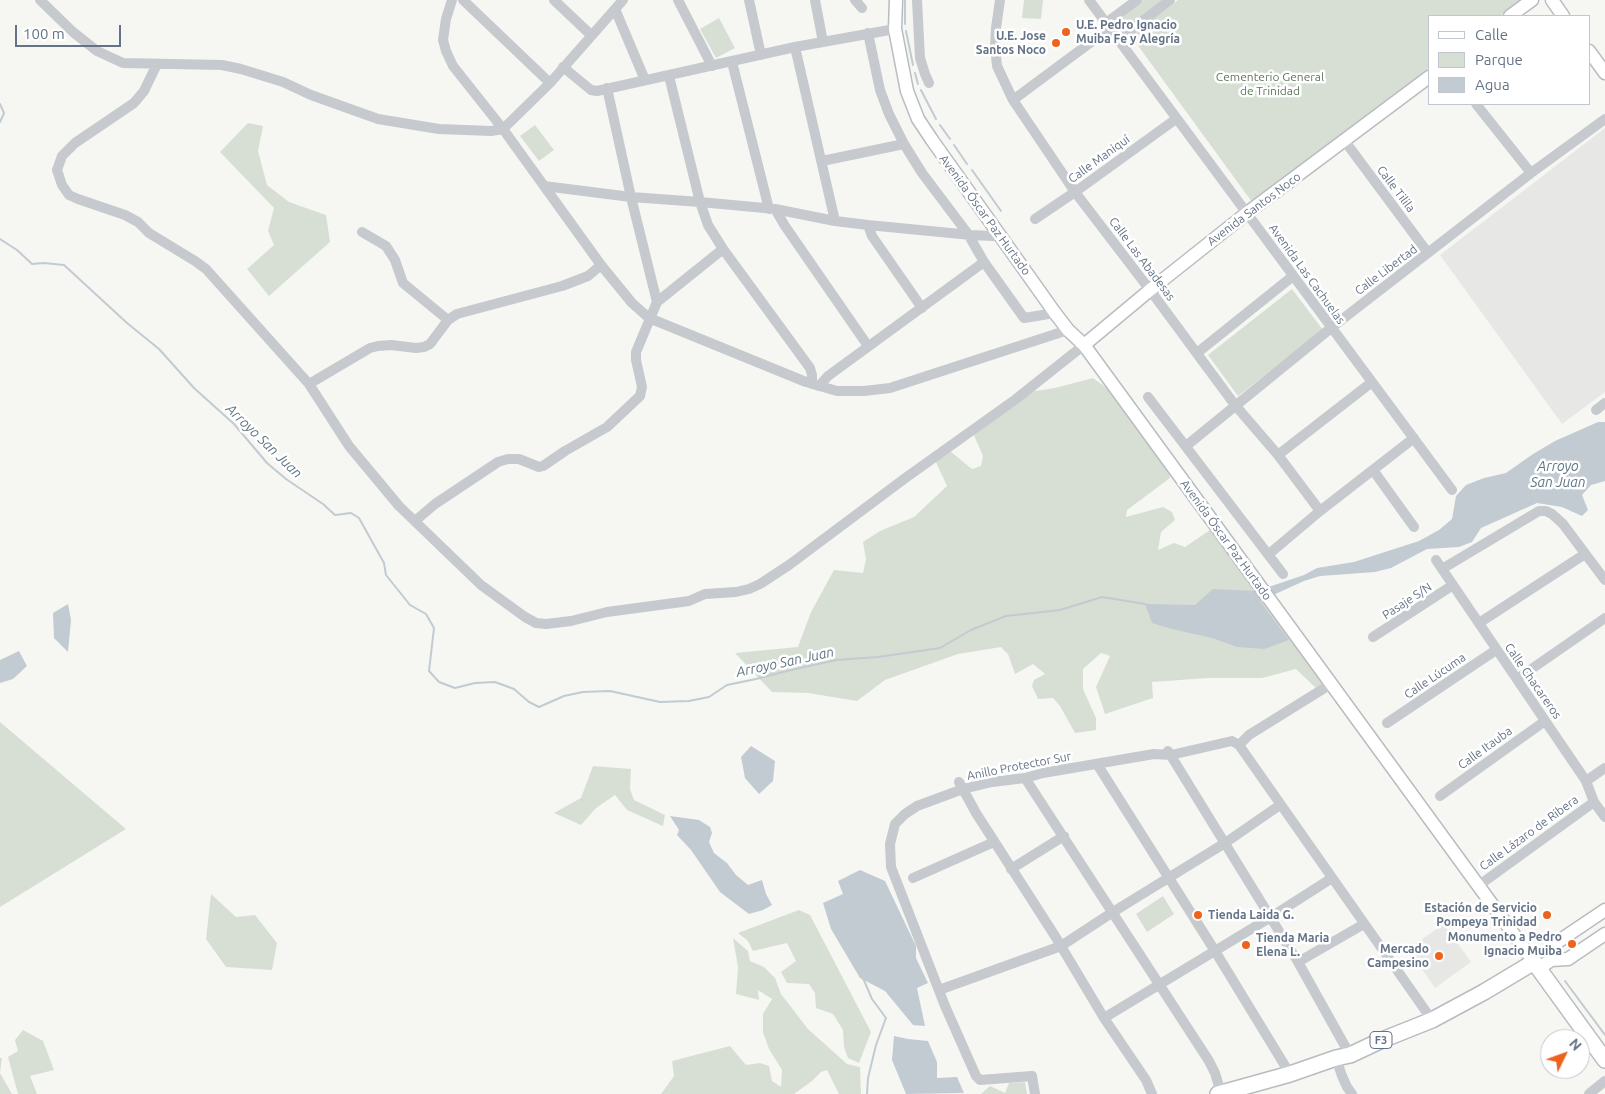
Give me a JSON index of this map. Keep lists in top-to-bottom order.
{
  "streets": {
    "highway": ["Avenida Óscar Paz Hurtado", "F3"],
    "main road": ["Avenida Santos Noco"],
    "street": [
      "Calle Maniquí",
      "Calle Tilila",
      "Calle Las Abadesas",
      "Calle Libertad",
      "Avenida Las Cachuelas",
      "Pasaje S/N",
      "Calle Lúcuma",
      "Calle Chacareros",
      "Calle Itauba",
      "Anillo Protector Sur",
      "Calle Lázaro de Ribera"
    ]
  },
  "crossings": [
    ["Calle Maniquí", "Calle Las Abadesas"],
    ["Calle Maniquí", "Avenida Las Cachuelas"],
    ["Calle Tilila", "Avenida Santos Noco"],
    ["Calle Tilila", "Calle Libertad"],
    ["Avenida Santos Noco", "Avenida Óscar Paz Hurtado"],
    ["Avenida Santos Noco", "Calle Las Abadesas"],
    ["Avenida Santos Noco", "Avenida Las Cachuelas"],
    ["Avenida Óscar Paz Hurtado", "Calle Lázaro de Ribera"],
    ["Avenida Óscar Paz Hurtado", "F3"],
    ["Calle Las Abadesas", "Calle Libertad"],
    ["Calle Libertad", "Avenida Las Cachuelas"],
    ["Pasaje S/N", "Calle Chacareros"],
    ["Calle Lúcuma", "Calle Chacareros"],
    ["Calle Chacareros", "Calle Itauba"],
    ["Calle Chacareros", "Calle Lázaro de Ribera"]
  ],
  "water": ["Arroyo San Juan"],
  "parks": ["Cementerio General de Trinidad"],
  "places": [
    "U.E. Pedro Ignacio Muiba Fe y Alegría",
    "U.E. Jose Santos Noco",
    "Tienda Laida G.",
    "Estación de Servicio Pompeya Trinidad",
    "Monumento a Pedro Ignacio Muiba",
    "Tienda Maria Elena L.",
    "Mercado Campesino"
  ],
  "legend": ["Calle", "Parque", "Agua"],
  "scale_bar": "100 m",
  "north": "top right"
}
